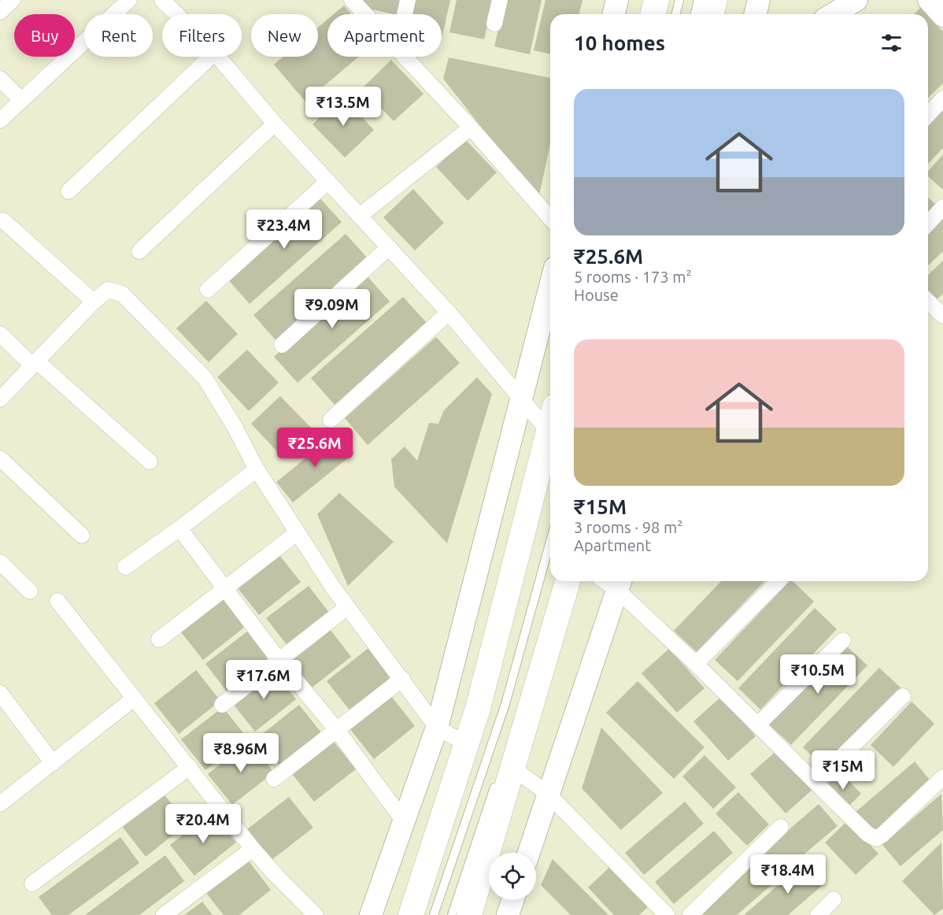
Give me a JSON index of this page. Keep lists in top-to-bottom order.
{
  "page": {
    "chip": [
      "Buy",
      "Rent",
      "Filters",
      "New",
      "Apartment"
    ],
    "heading": "10 homes",
    "list": [
      {
        "name": "₹25.6M",
        "note": "5 rooms · 173 m² · House"
      },
      {
        "name": "₹15M",
        "note": "3 rooms · 98 m² · Apartment"
      }
    ],
    "price": [
      "₹13.5M",
      "₹23.4M",
      "₹9.09M",
      "₹25.6M",
      "₹10.5M",
      "₹17.6M",
      "₹8.96M",
      "₹15M",
      "₹20.4M",
      "₹18.4M"
    ]
  }
}
